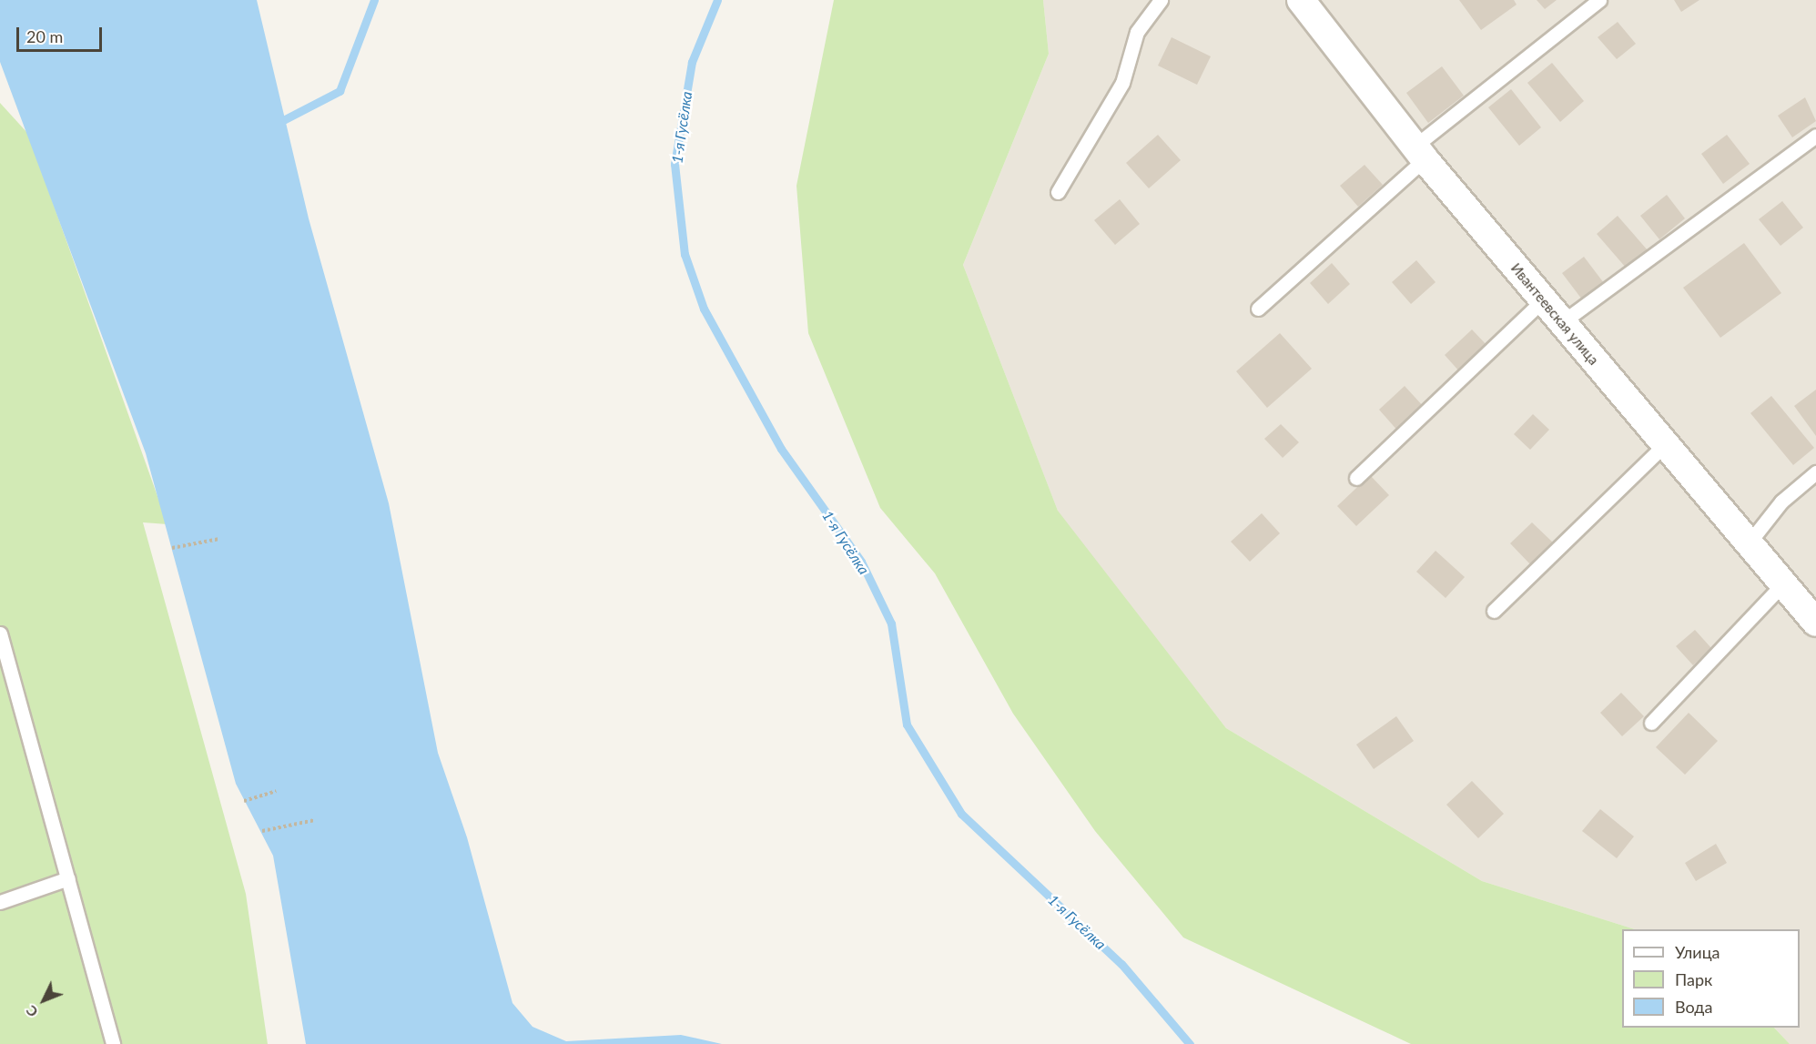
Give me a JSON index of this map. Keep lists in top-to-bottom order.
{
  "streets": {
    "street": ["Ивантеевская улица"]
  },
  "water": ["1-я Гусёлка"],
  "legend": ["Улица", "Парк", "Вода"],
  "scale_bar": "20 m",
  "north": "bottom left"
}
